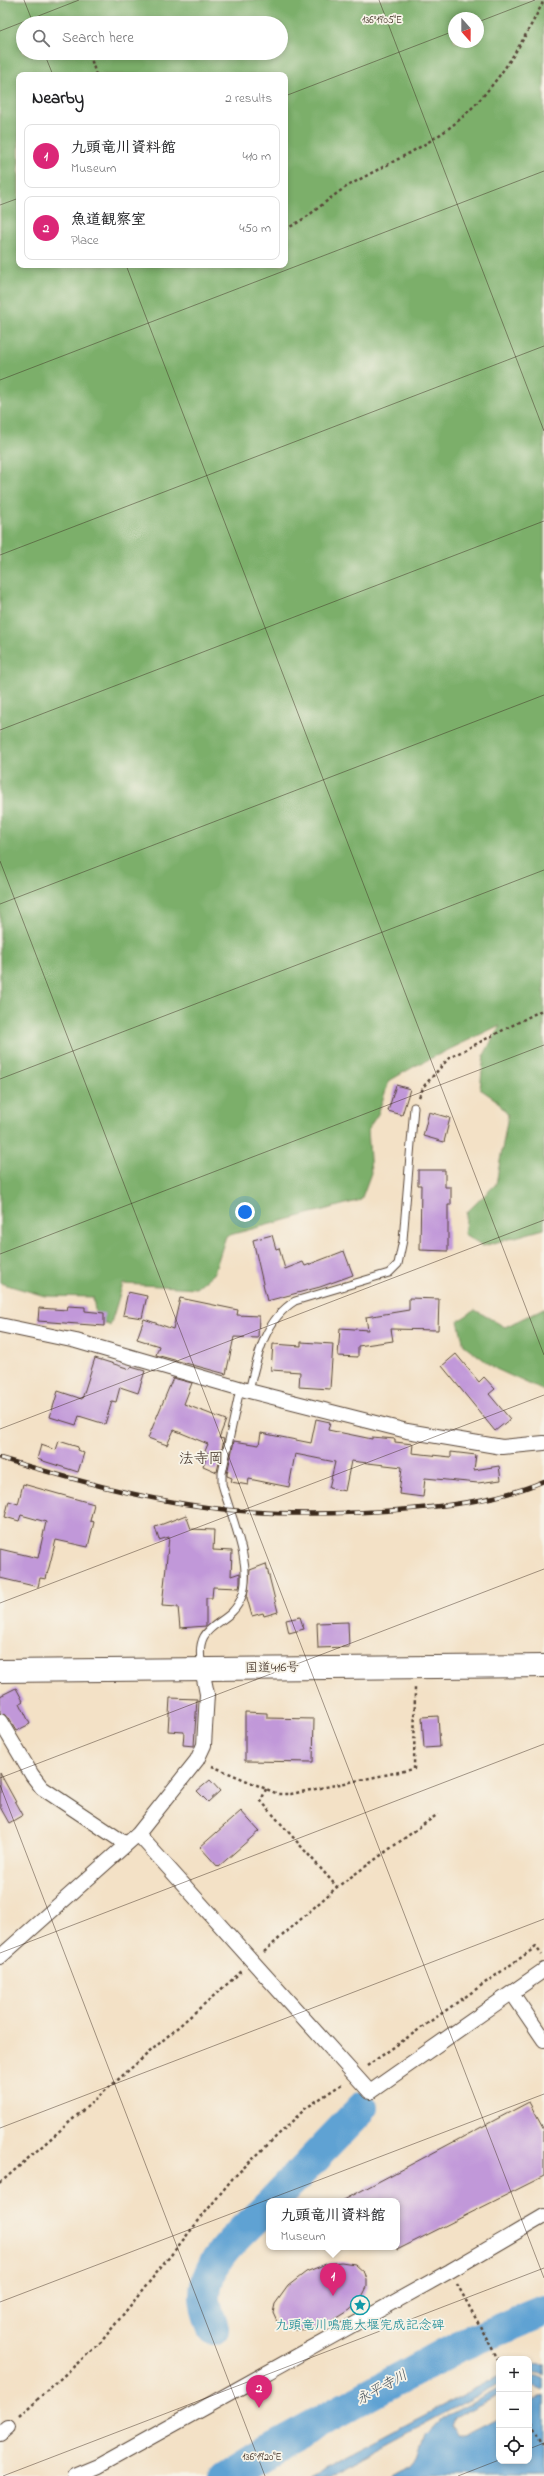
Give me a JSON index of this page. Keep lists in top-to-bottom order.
{
  "streets": {
    "highway": ["国道416号"]
  },
  "districts": ["法寺岡"],
  "water": ["永平寺川"],
  "places": {
    "place": ["九頭竜川鳴鹿大堰完成記念碑"]
  },
  "north": "bottom",
  "page": {
    "search": "Search here",
    "heading": ["Nearby", "2 results"],
    "list": [
      {
        "mark": "1",
        "name": "九頭竜川資料館",
        "note": "Museum",
        "value": "410 m"
      },
      {
        "mark": "2",
        "name": "魚道観察室",
        "note": "Place",
        "value": "450 m"
      }
    ],
    "popup": ["九頭竜川資料館", "Museum"],
    "pins": ["1", "2"],
    "map_buttons": ["+", "−"]
  },
  "coordinates": ["136°19'05\"E", "136°19'20\"E"]
}
